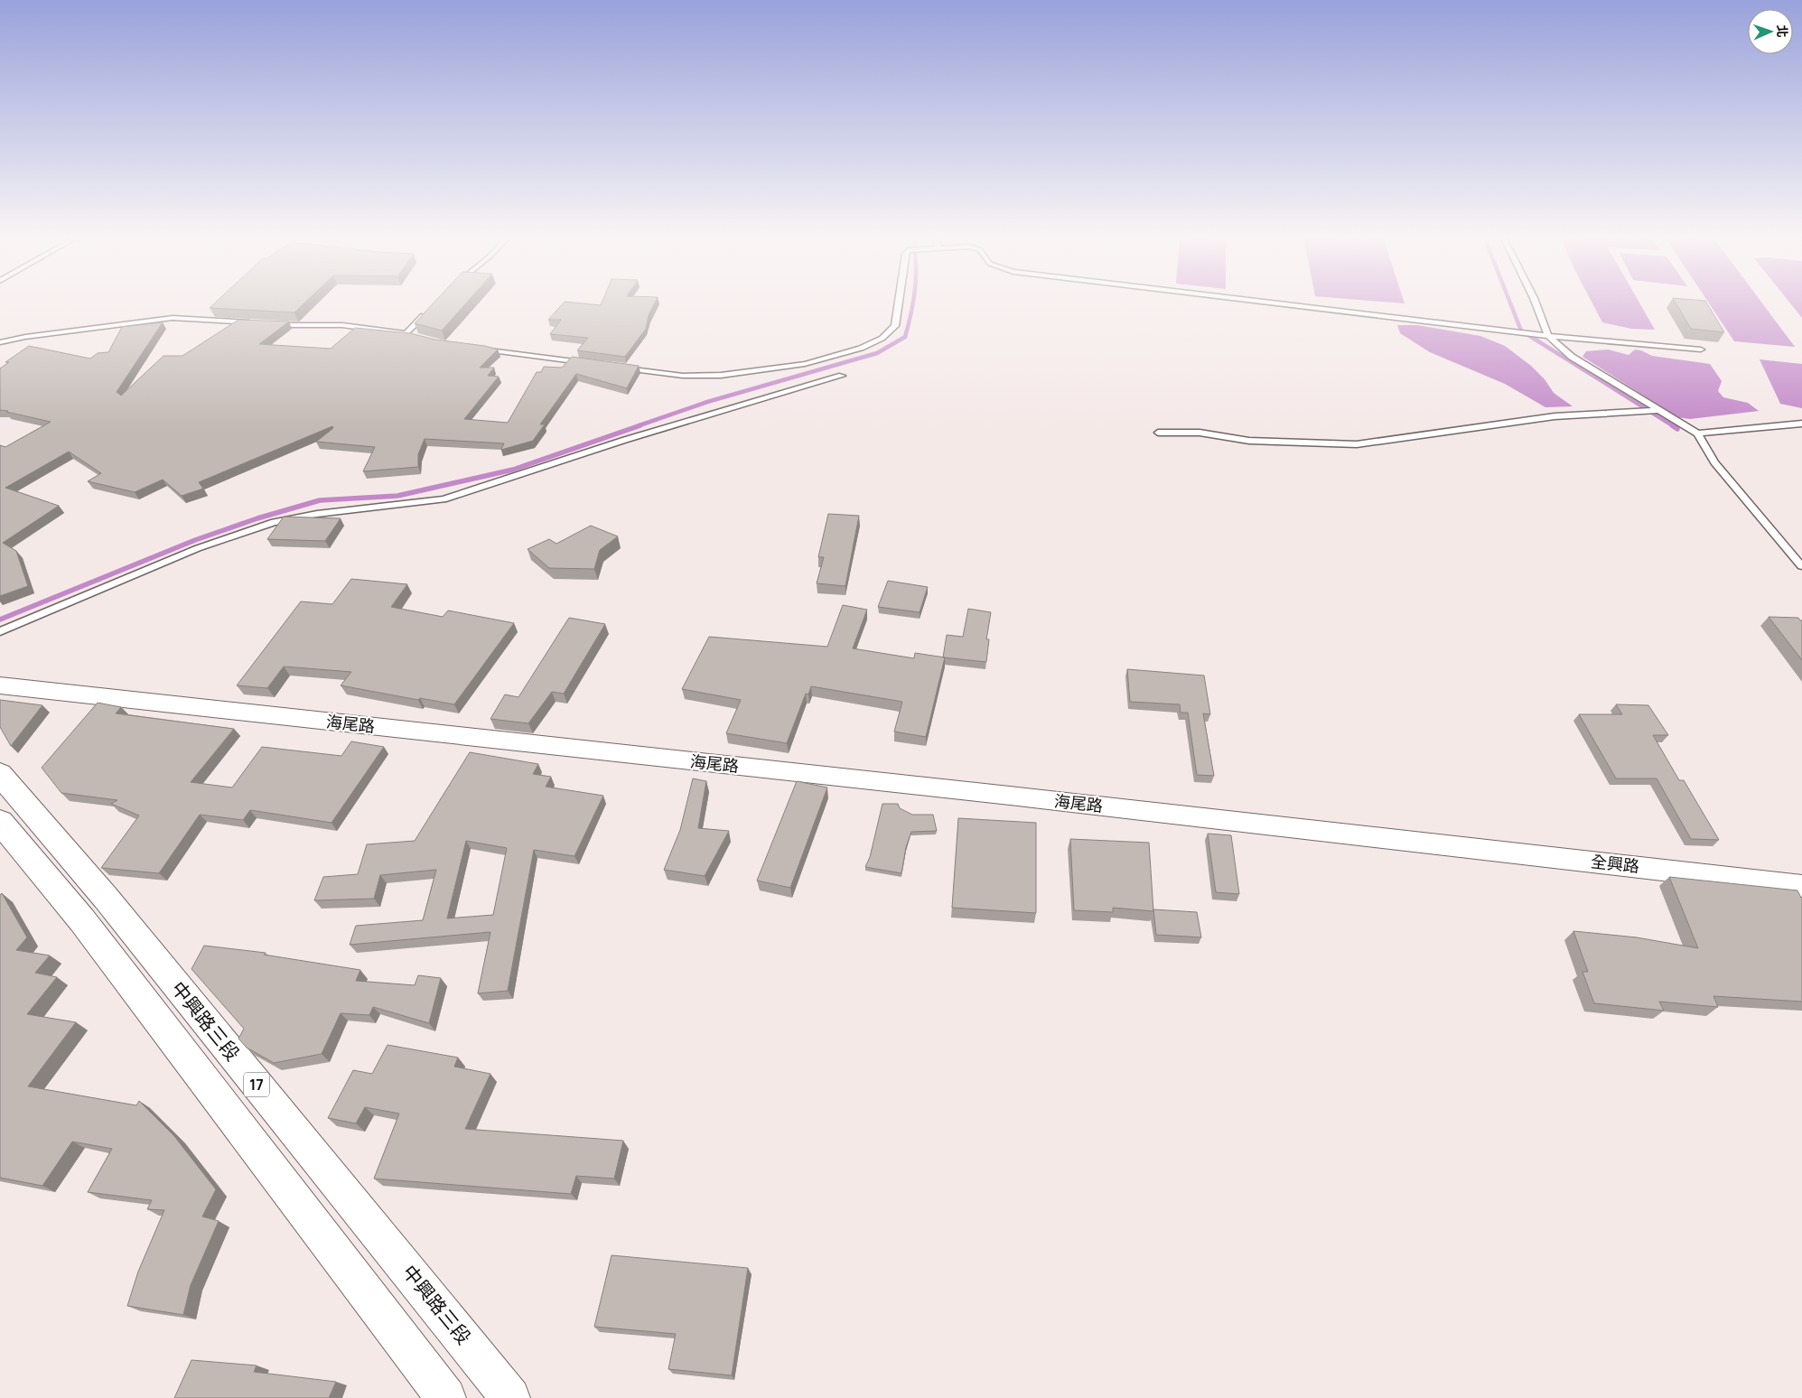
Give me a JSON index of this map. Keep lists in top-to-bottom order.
{
  "streets": {
    "main road": ["中興路三段", "17"],
    "street": ["海尾路", "全興路"]
  },
  "crossings": [
    ["海尾路", "全興路"]
  ],
  "north": "right"
}
